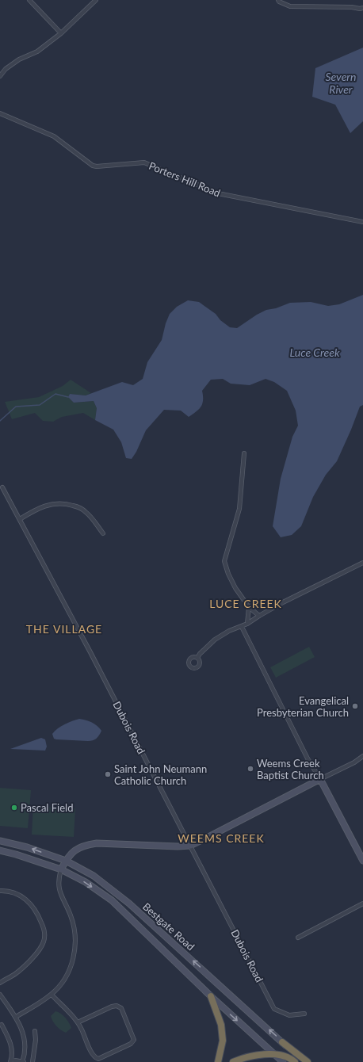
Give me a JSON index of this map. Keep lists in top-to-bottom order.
{
  "streets": {
    "main road": ["Bestgate Road"],
    "street": ["Porters Hill Road", "Dubois Road"]
  },
  "districts": ["LUCE CREEK", "THE VILLAGE", "WEEMS CREEK"],
  "water": ["Severn River", "Luce Creek"],
  "places": [
    "Evangelical Presbyterian Church",
    "Weems Creek Baptist Church",
    "Saint John Neumann Catholic Church",
    "Pascal Field"
  ]
}
